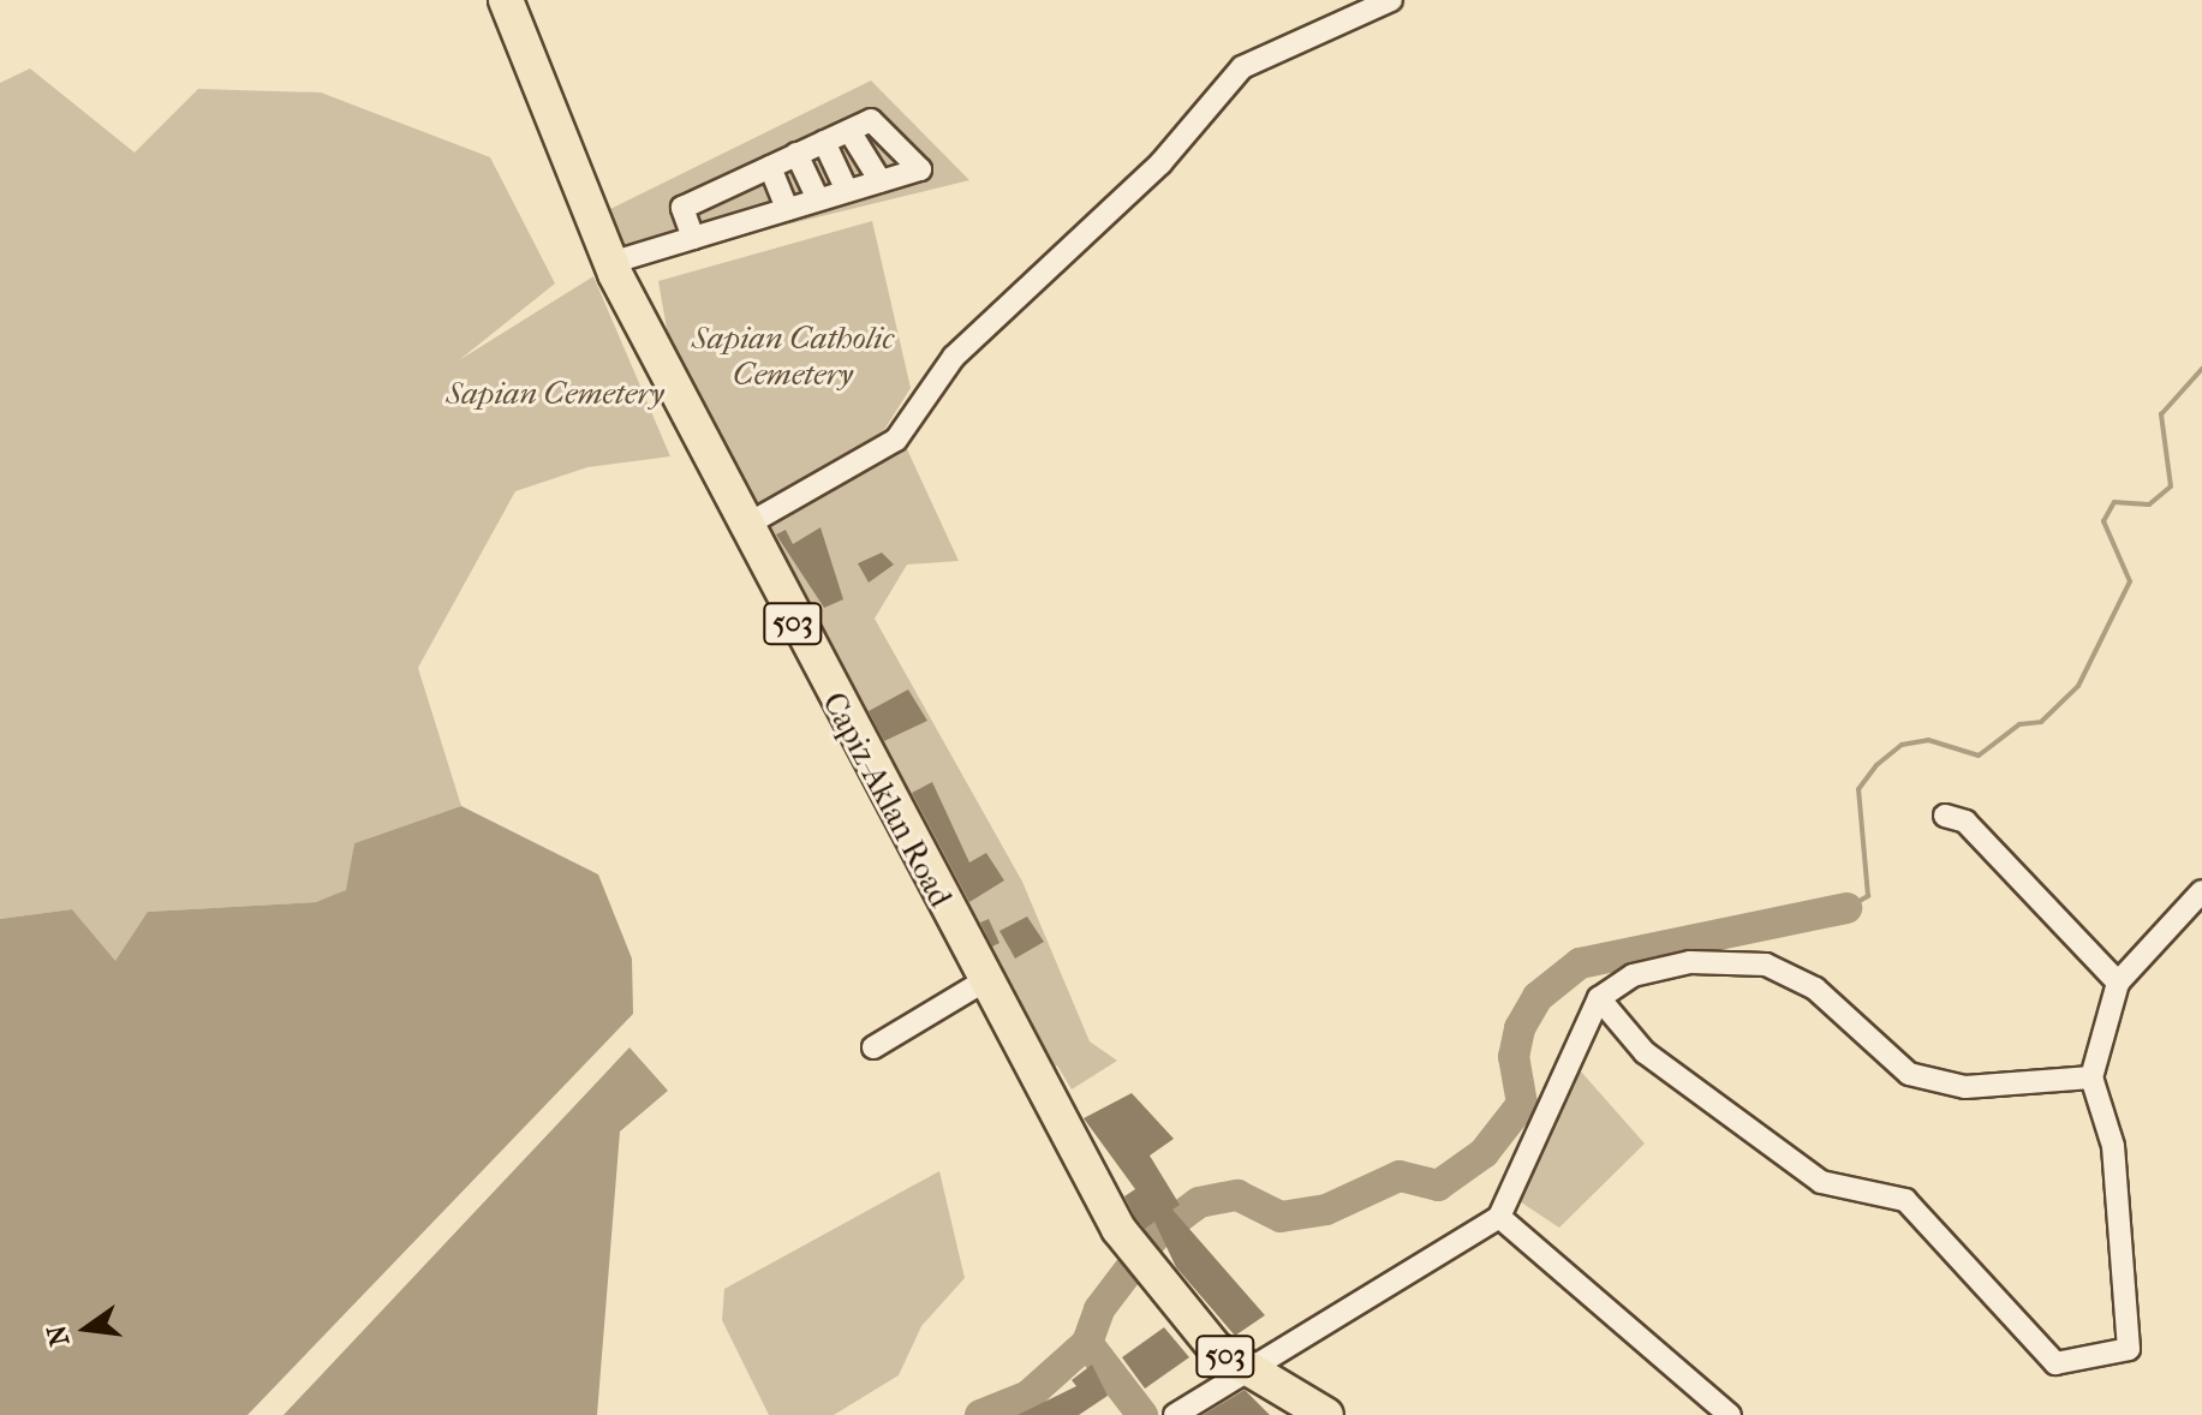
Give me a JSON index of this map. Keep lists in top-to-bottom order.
{
  "streets": {
    "main road": ["503", "Capiz-Aklan Road"]
  },
  "parks": ["Sapian Catholic Cemetery", "Sapian Cemetery"],
  "north": "left"
}
